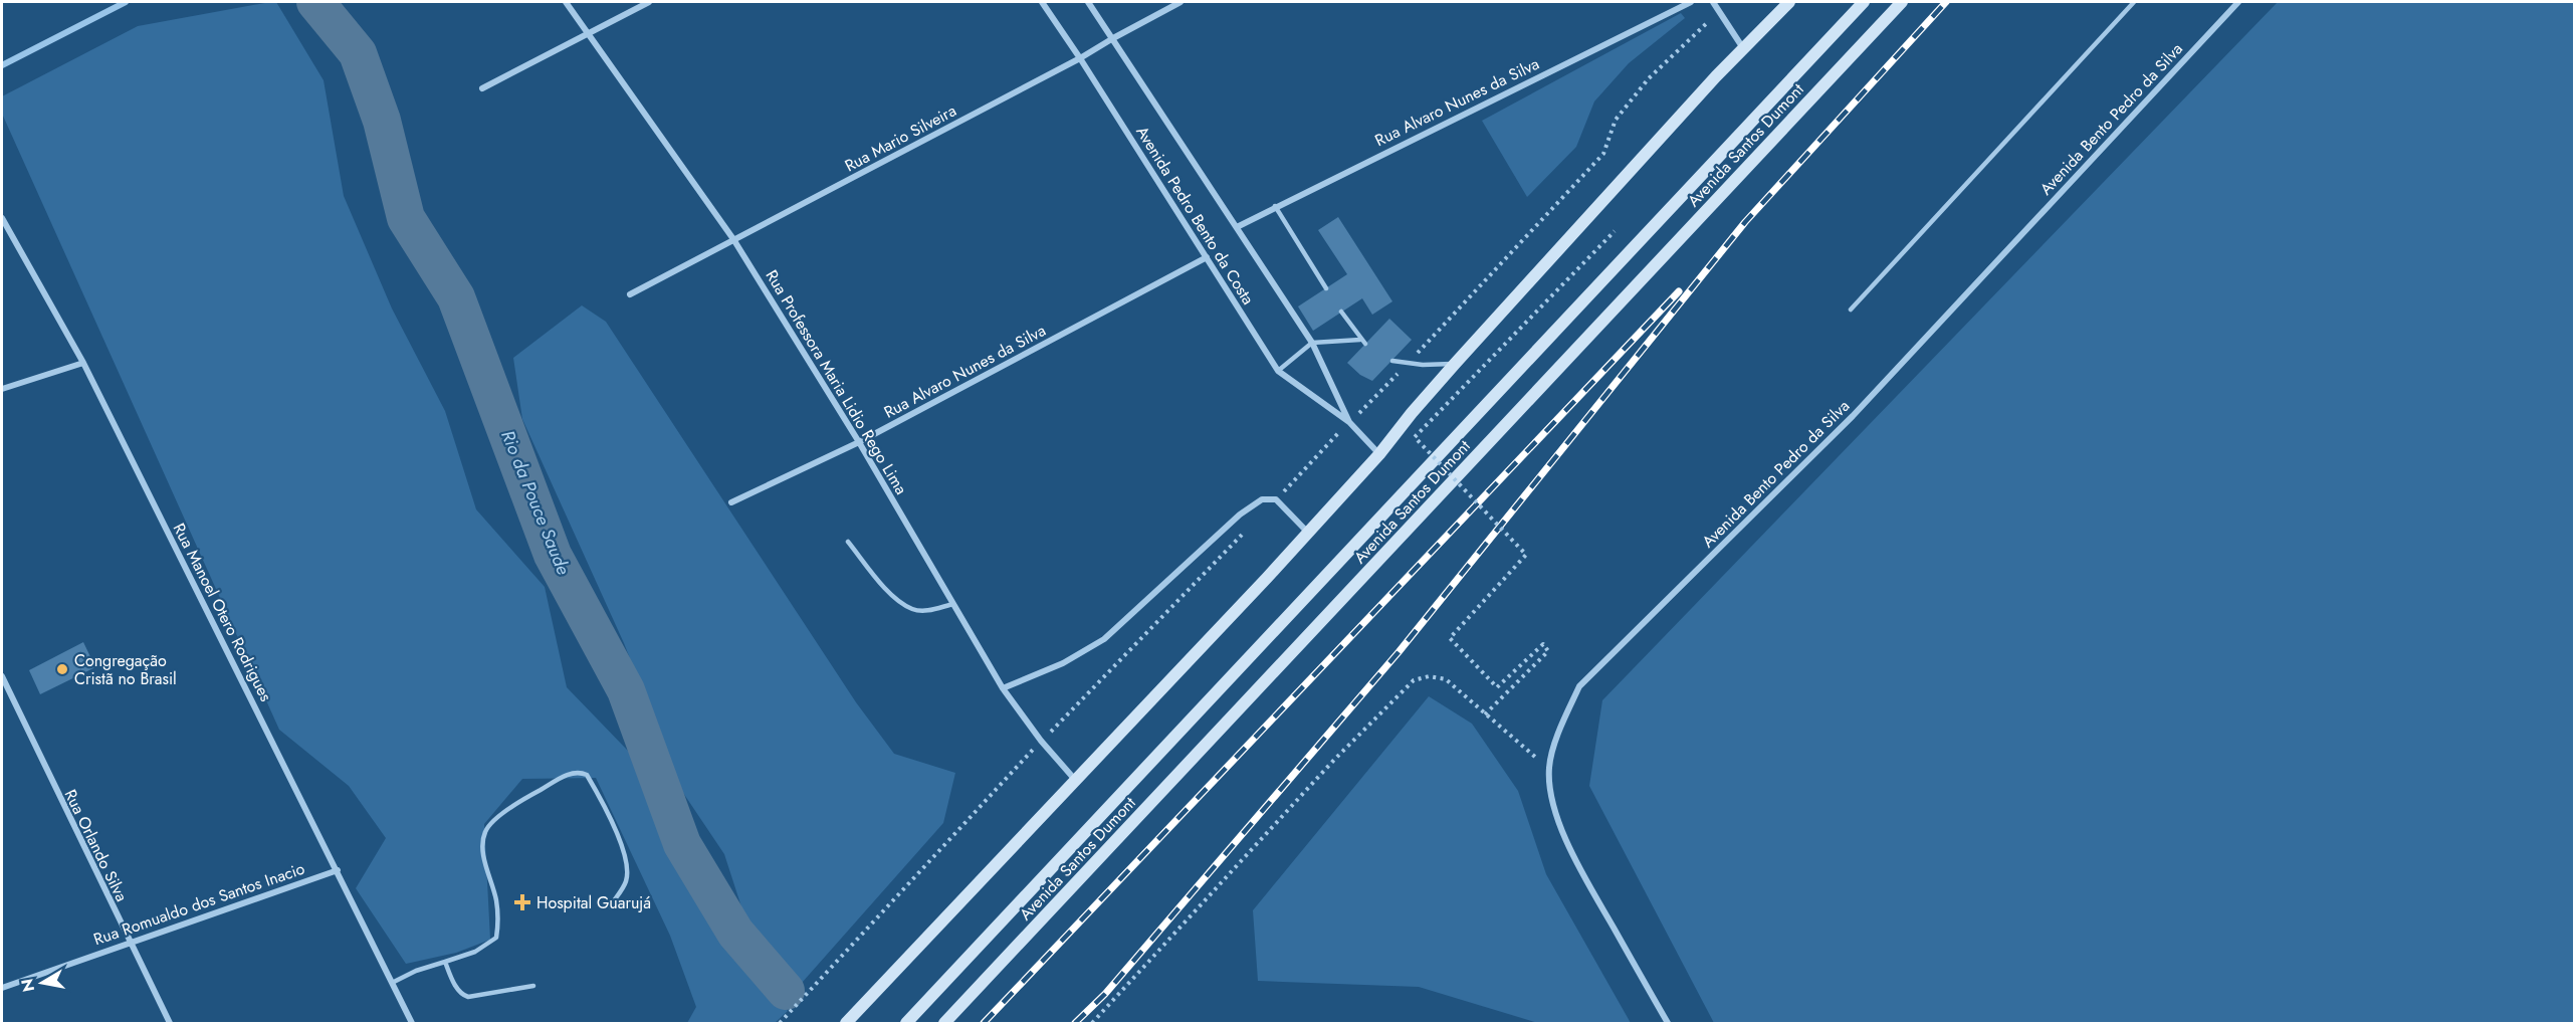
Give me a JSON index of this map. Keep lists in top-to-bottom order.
{
  "streets": {
    "main road": ["Avenida Santos Dumont"],
    "street": [
      "Rua Alvaro Nunes da Silva",
      "Avenida Bento Pedro da Silva",
      "Rua Mario Silveira",
      "Avenida Pedro Bento da Costa",
      "Rua Professora Maria Lidio Rego Lima",
      "Rua Manoel Otero Rodrigues",
      "Rua Orlando Silva",
      "Rua Romualdo dos Santos Inacio"
    ]
  },
  "crossings": [
    ["Rua Alvaro Nunes da Silva", "Avenida Pedro Bento da Costa"],
    ["Rua Alvaro Nunes da Silva", "Rua Professora Maria Lidio Rego Lima"],
    ["Rua Mario Silveira", "Avenida Pedro Bento da Costa"],
    ["Rua Mario Silveira", "Rua Professora Maria Lidio Rego Lima"],
    ["Rua Manoel Otero Rodrigues", "Rua Romualdo dos Santos Inacio"],
    ["Rua Orlando Silva", "Rua Romualdo dos Santos Inacio"]
  ],
  "water": ["Rio da Pouce Saude"],
  "places": {
    "other": ["Congregação Cristã no Brasil"],
    "health": ["Hospital Guarujá"]
  },
  "north": "left"
}
